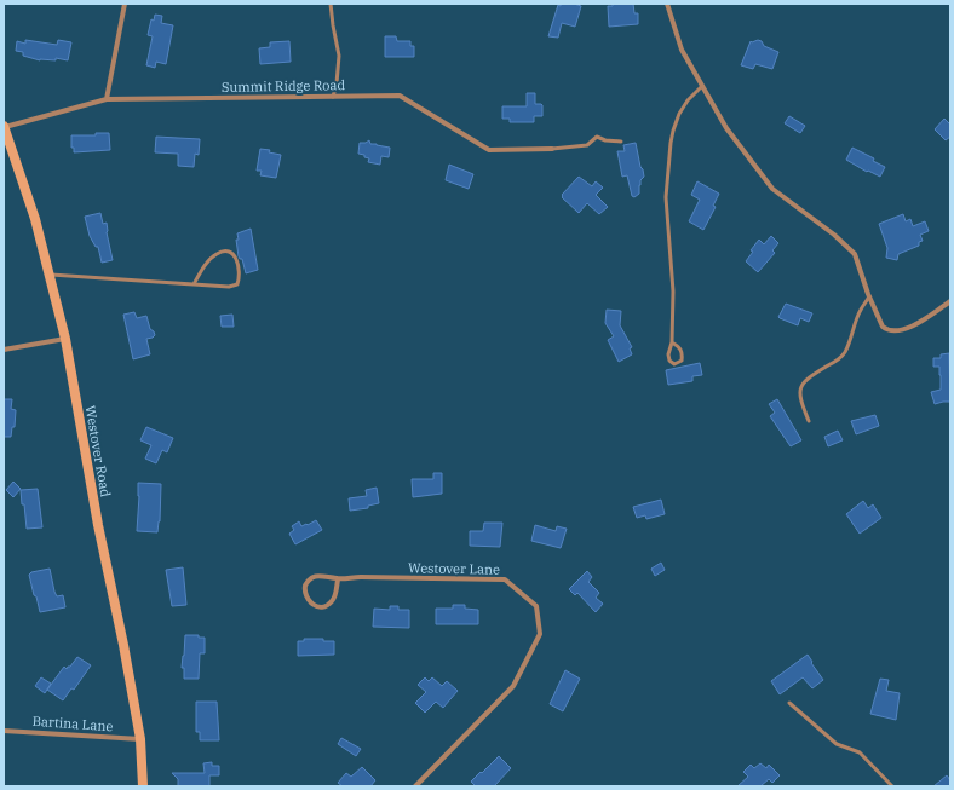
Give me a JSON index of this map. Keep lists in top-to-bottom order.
{
  "streets": {
    "street": [
      "Summit Ridge Road",
      "Westover Road",
      "Westover Lane",
      "Bartina Lane"
    ]
  },
  "crossings": [
    ["Summit Ridge Road", "Westover Road"],
    ["Westover Road", "Bartina Lane"]
  ]
}
